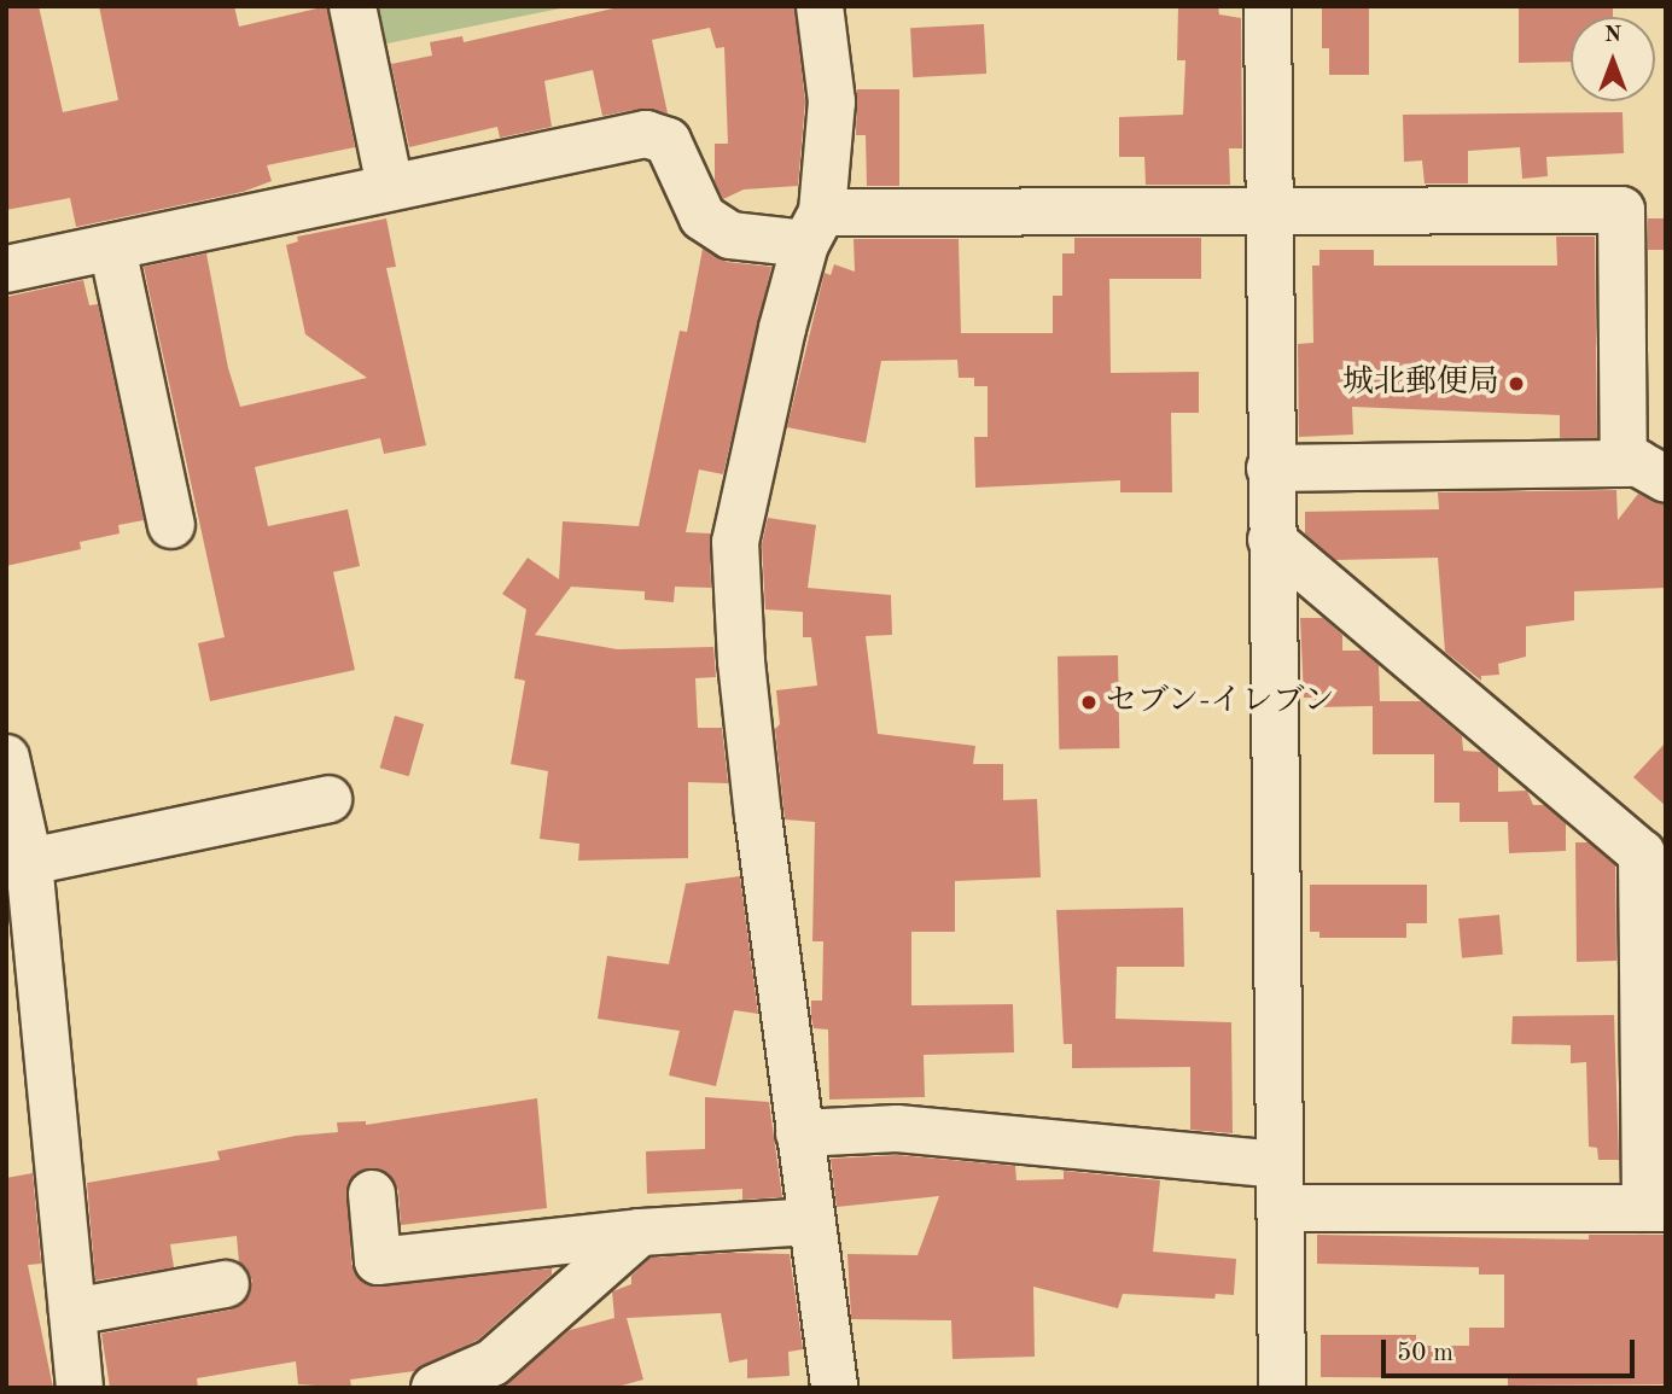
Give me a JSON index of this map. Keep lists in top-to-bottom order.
{
  "places": ["城北郵便局", "セブン-イレブン"],
  "scale_bar": "50 m",
  "north": "top"
}
